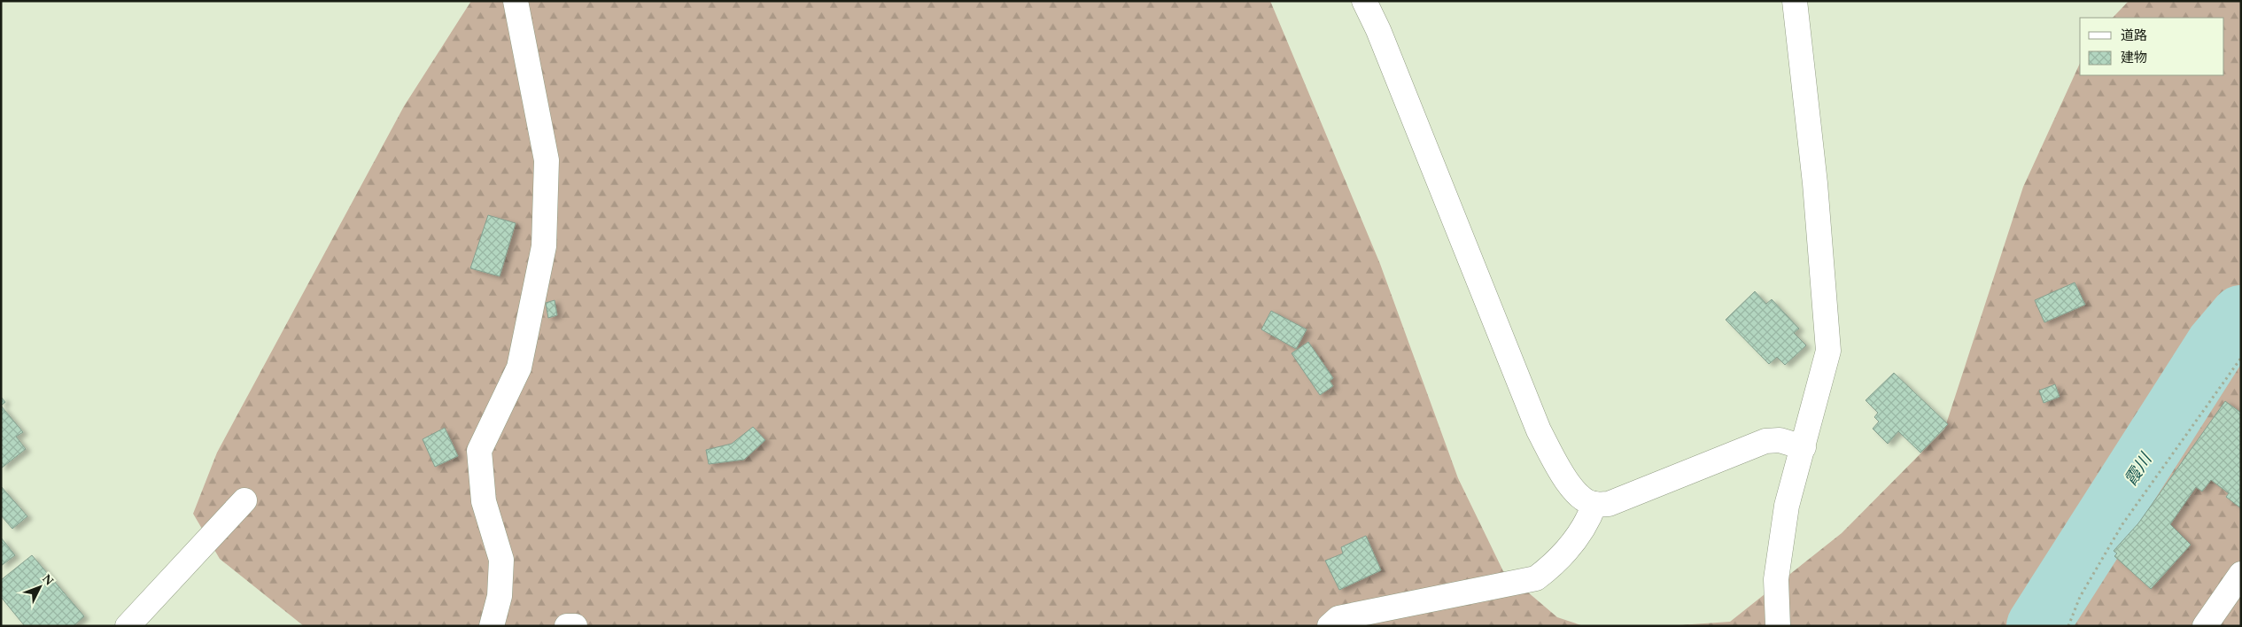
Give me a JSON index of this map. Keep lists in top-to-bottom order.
{
  "water": ["霞川"],
  "legend": ["道路", "建物"],
  "north": "top right"
}
